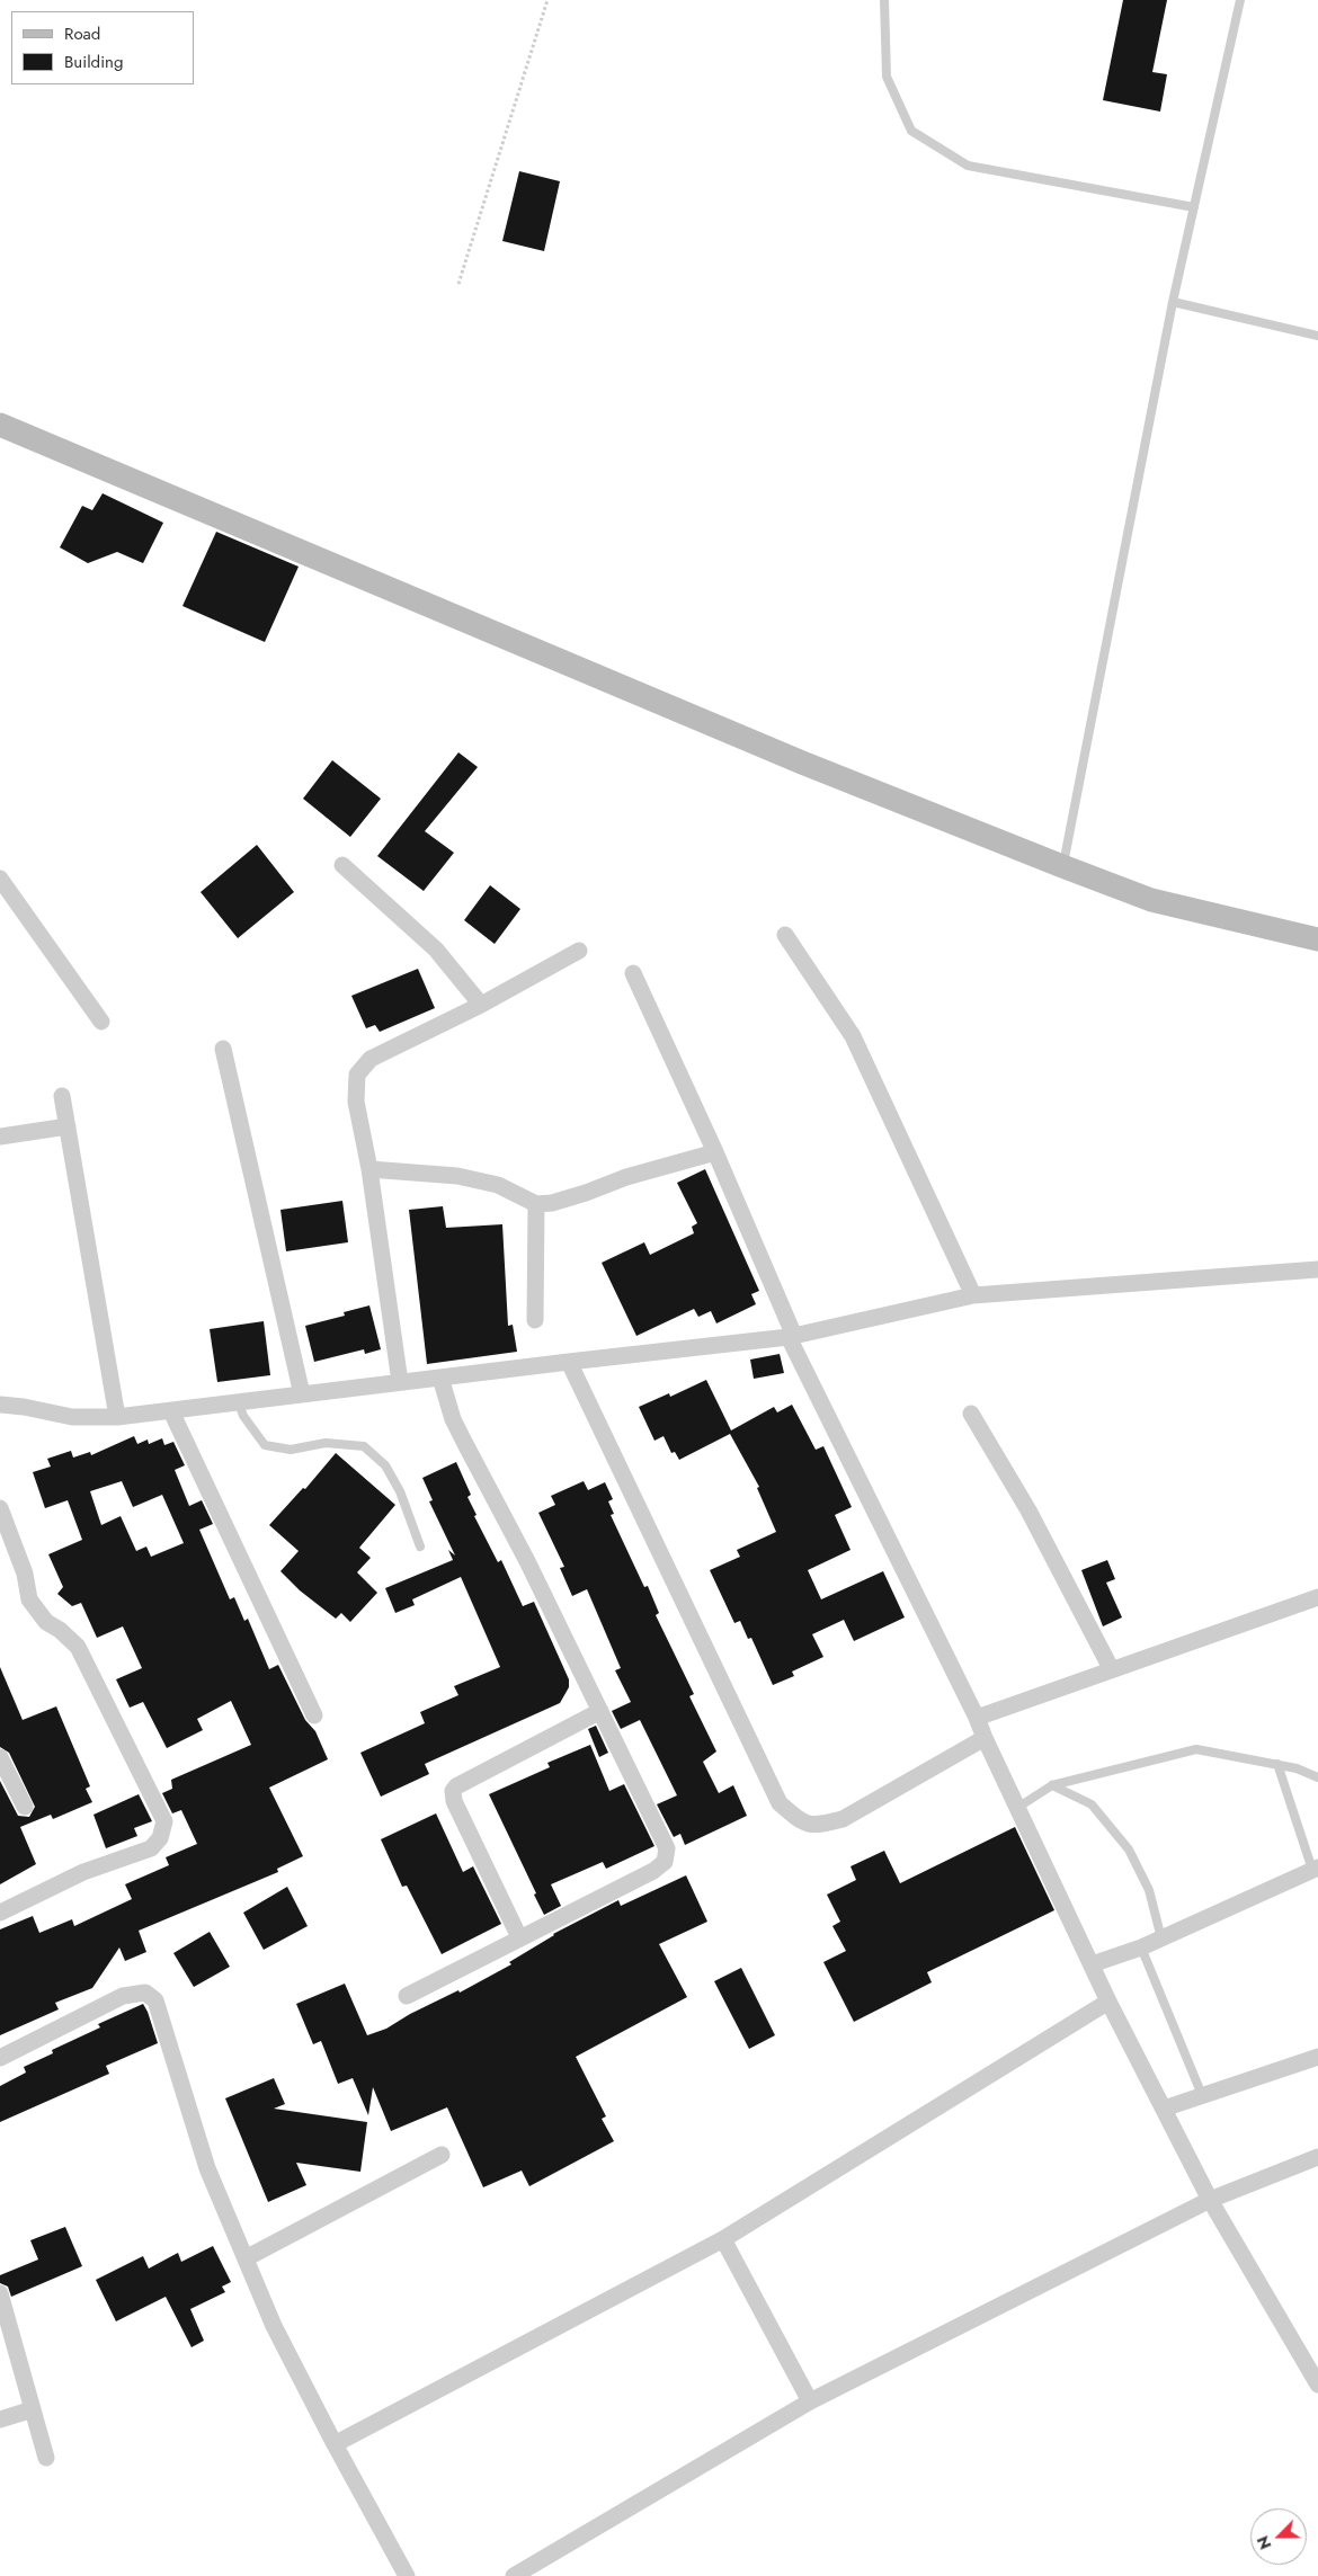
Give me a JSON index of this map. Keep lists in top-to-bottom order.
{
  "legend": ["Road", "Building"],
  "north": "bottom left"
}
